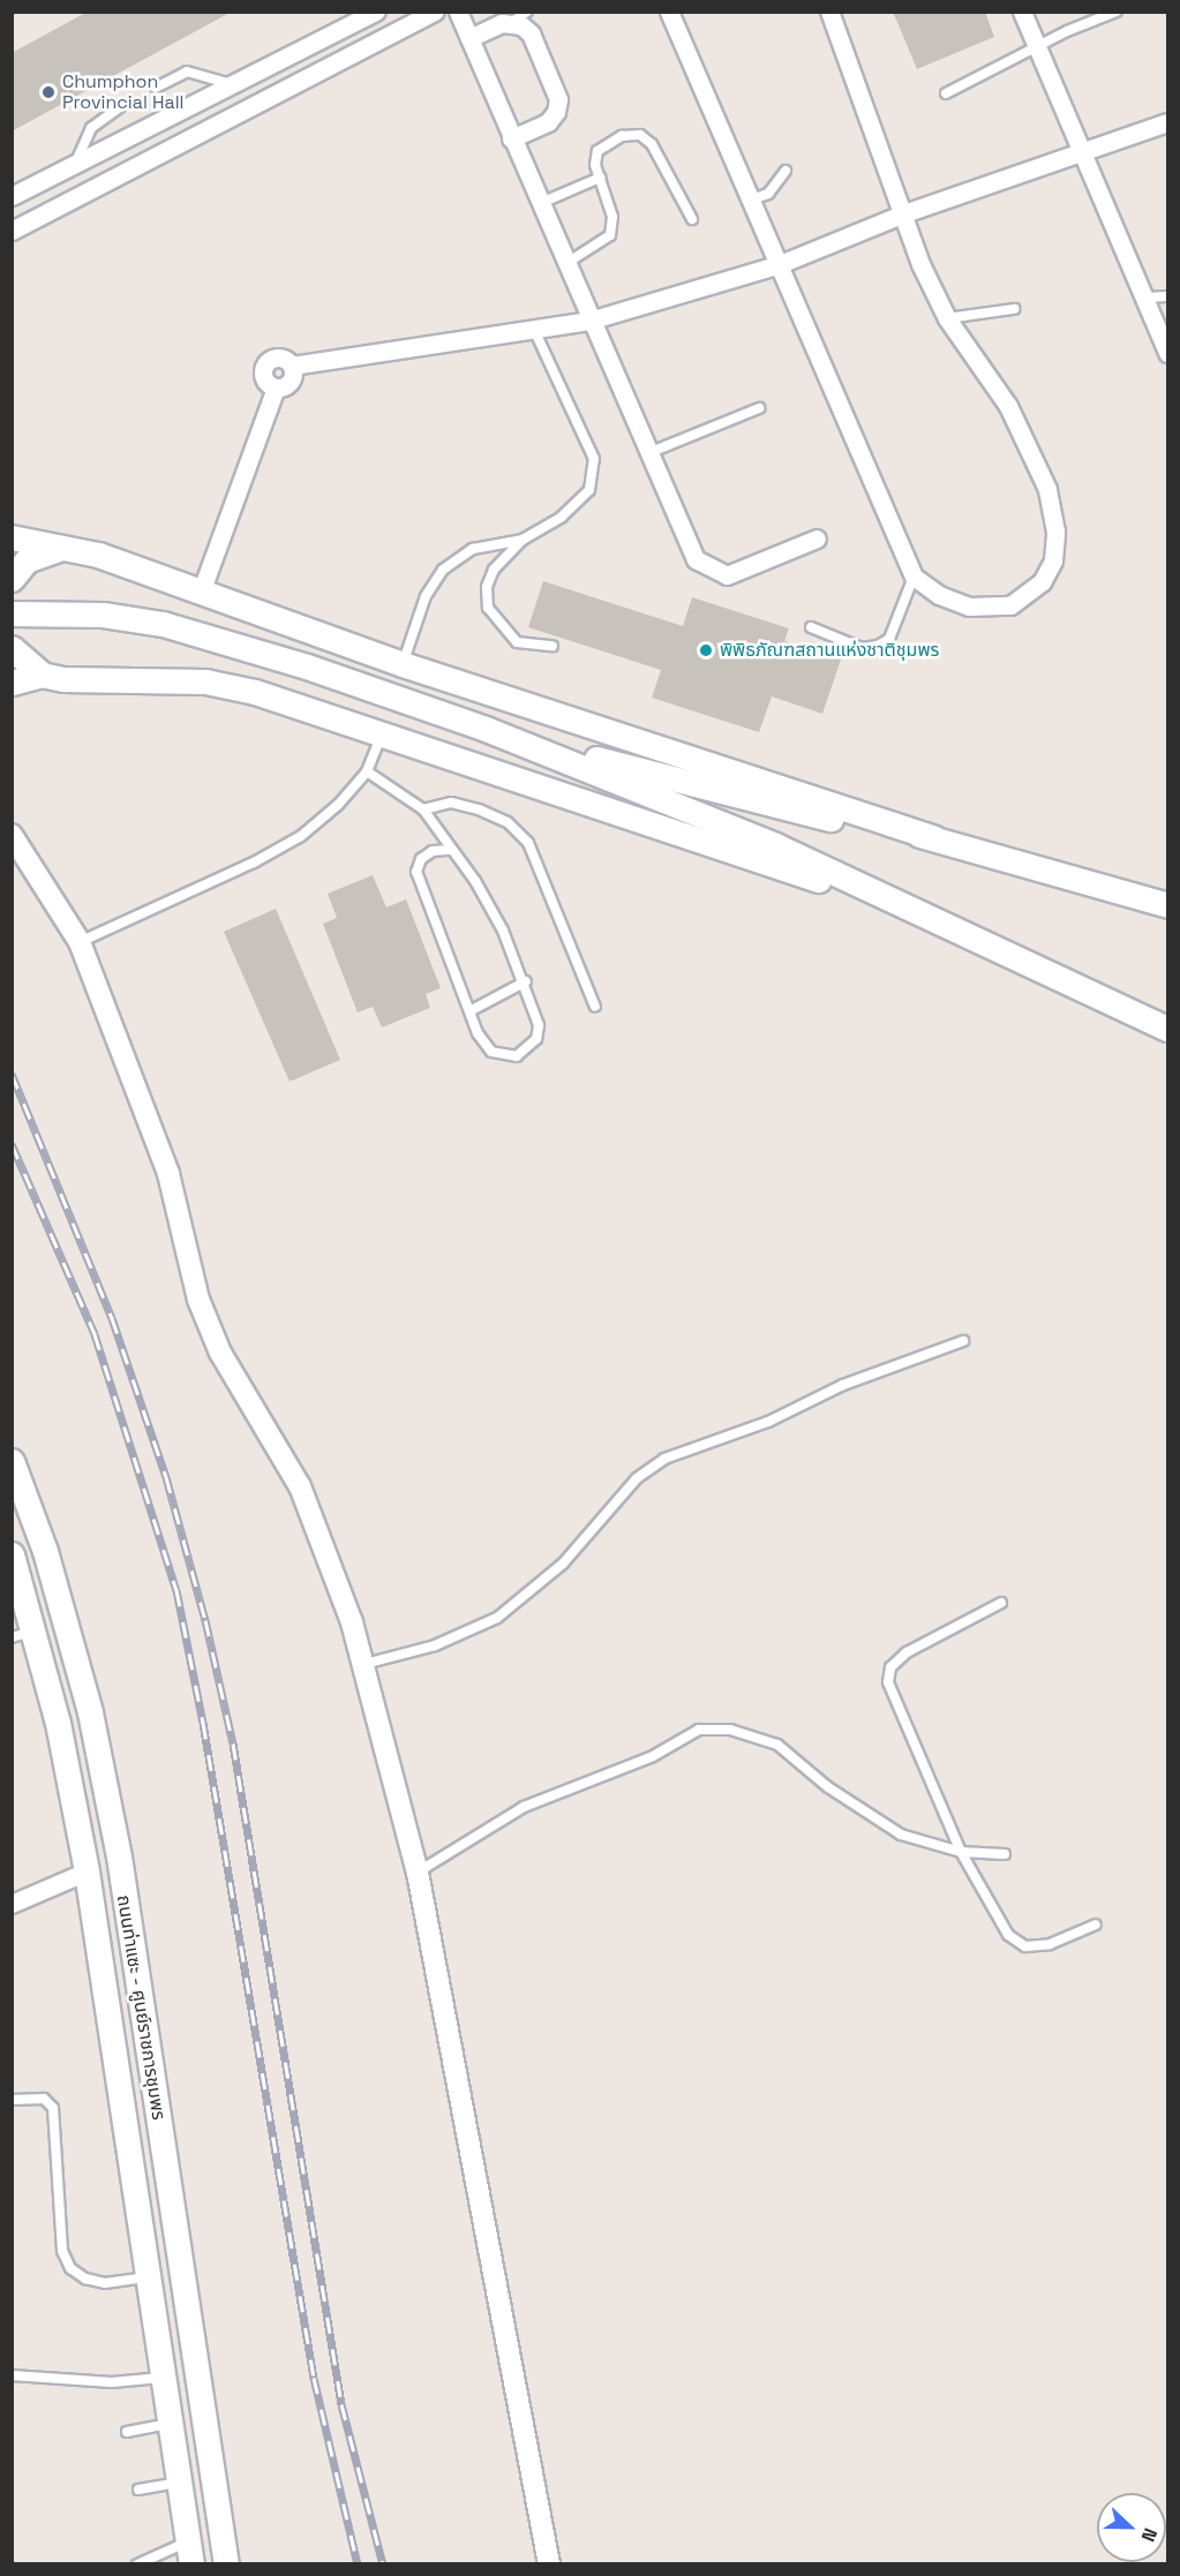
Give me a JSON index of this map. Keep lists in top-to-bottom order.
{
  "streets": {
    "main road": ["ถนนท่าแซะ - ศูนย์ราชการชุมพร"]
  },
  "places": ["Chumphon Provincial Hall", "พิพิธภัณฑสถานแห่งชาติชุมพร"],
  "north": "right"
}
